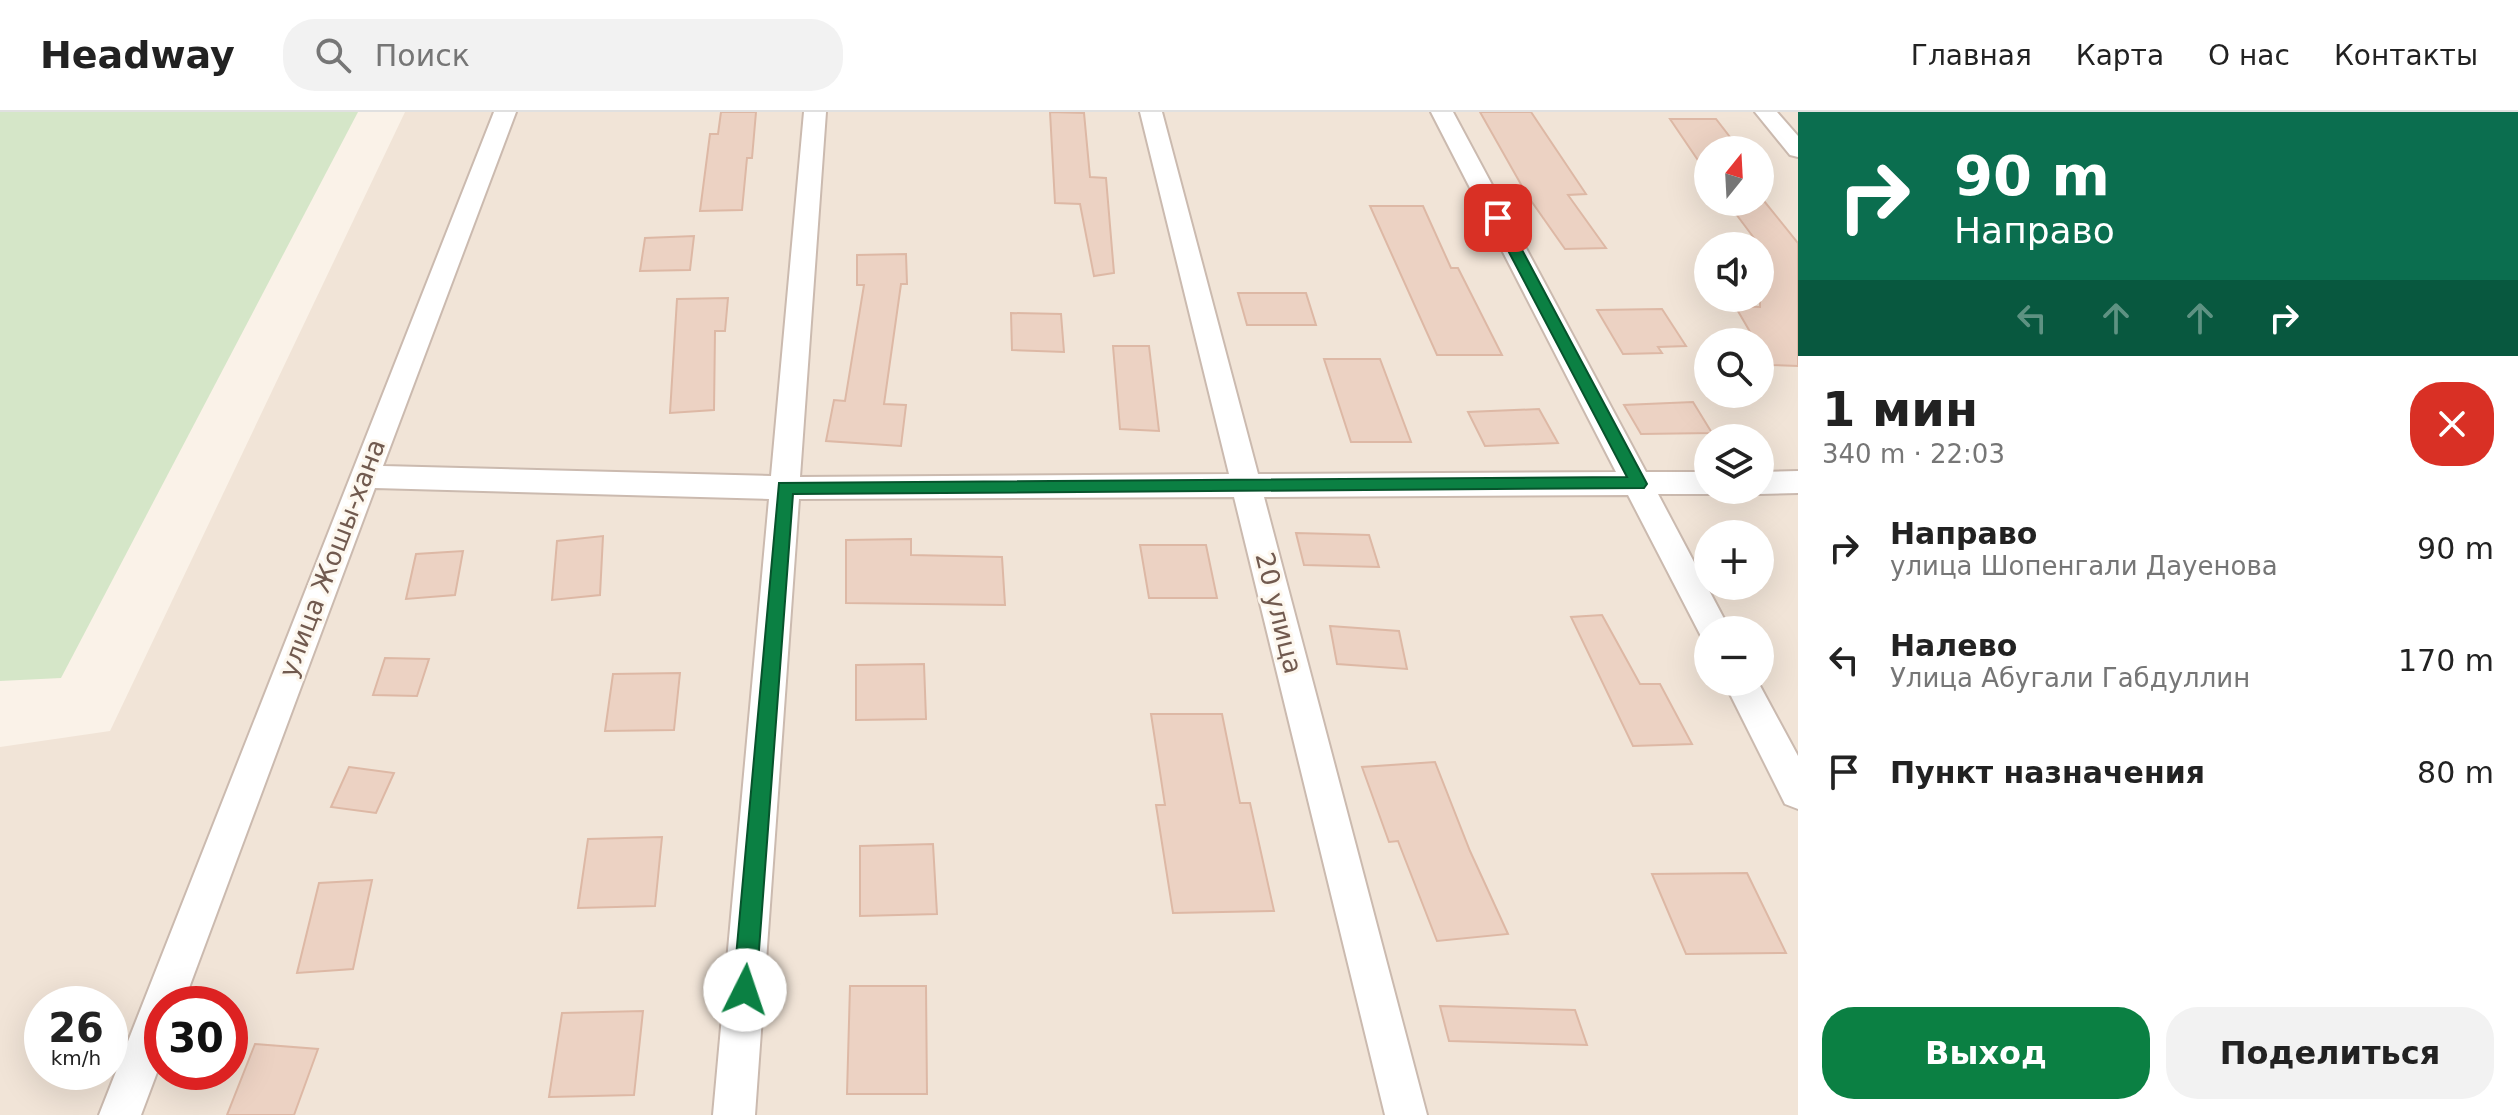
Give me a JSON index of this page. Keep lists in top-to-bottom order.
{
  "streets": {
    "street": ["улица Жошы-хана", "20 улица"]
  },
  "north": "top",
  "page": {
    "header": "Headway",
    "search": "Поиск",
    "nav": [
      "Главная",
      "Карта",
      "О нас",
      "Контакты"
    ],
    "turn": ["90 m", "Направо"],
    "map_buttons": ["+", "−"],
    "heading": ["1 мин", "340 m · 22:03"],
    "list": [
      {
        "name": "Направо",
        "note": "улица Шопенгали Дауенова",
        "value": "90 m"
      },
      {
        "name": "Налево",
        "note": "Улица Абугали Габдуллин",
        "value": "170 m"
      },
      {
        "name": "Пункт назначения",
        "value": "80 m"
      }
    ],
    "speed": "26 km/h",
    "limit": "30",
    "buttons": ["Выход", "Поделиться"]
  }
}
